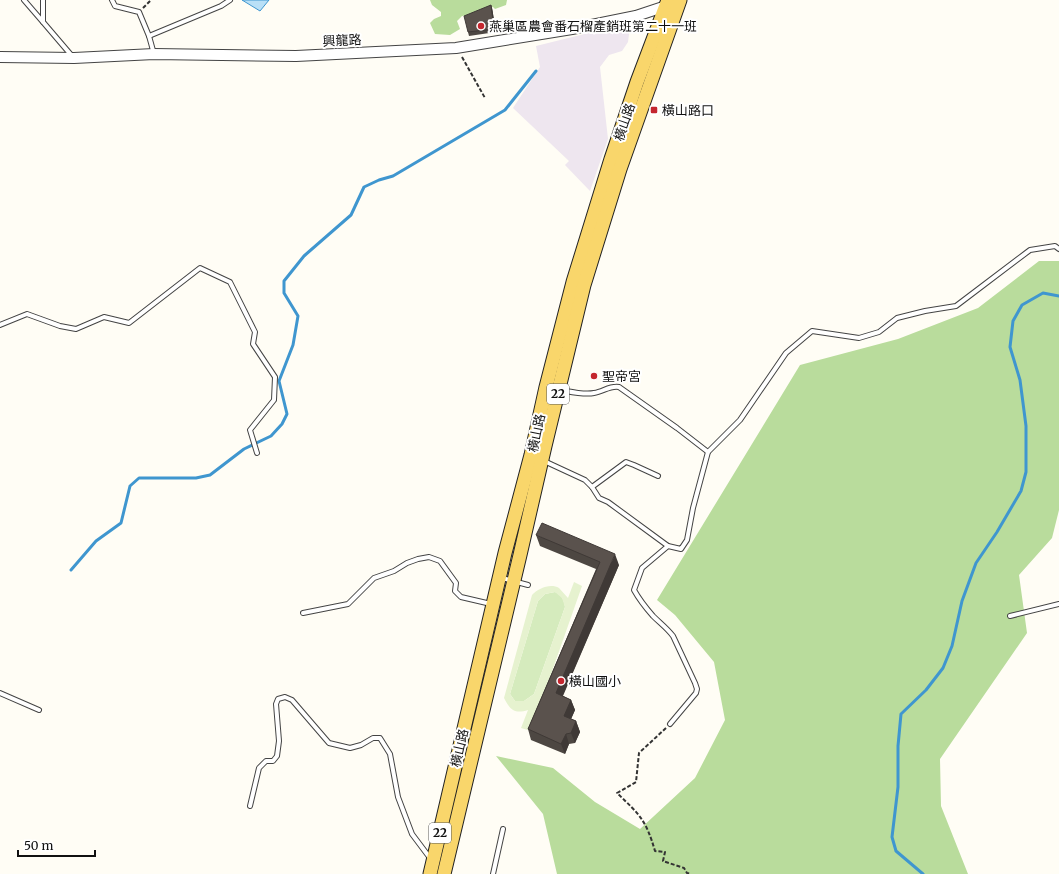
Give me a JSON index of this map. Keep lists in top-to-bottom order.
{
  "streets": {
    "main road": ["橫山路", "22"],
    "street": ["興龍路"]
  },
  "crossings": [
    ["興龍路", "橫山路"]
  ],
  "places": {
    "other": ["燕巢區農會番石榴產銷班第二十一班", "聖帝宮", "橫山國小"],
    "transit": ["橫山路口"]
  },
  "scale_bar": "50 m"
}
